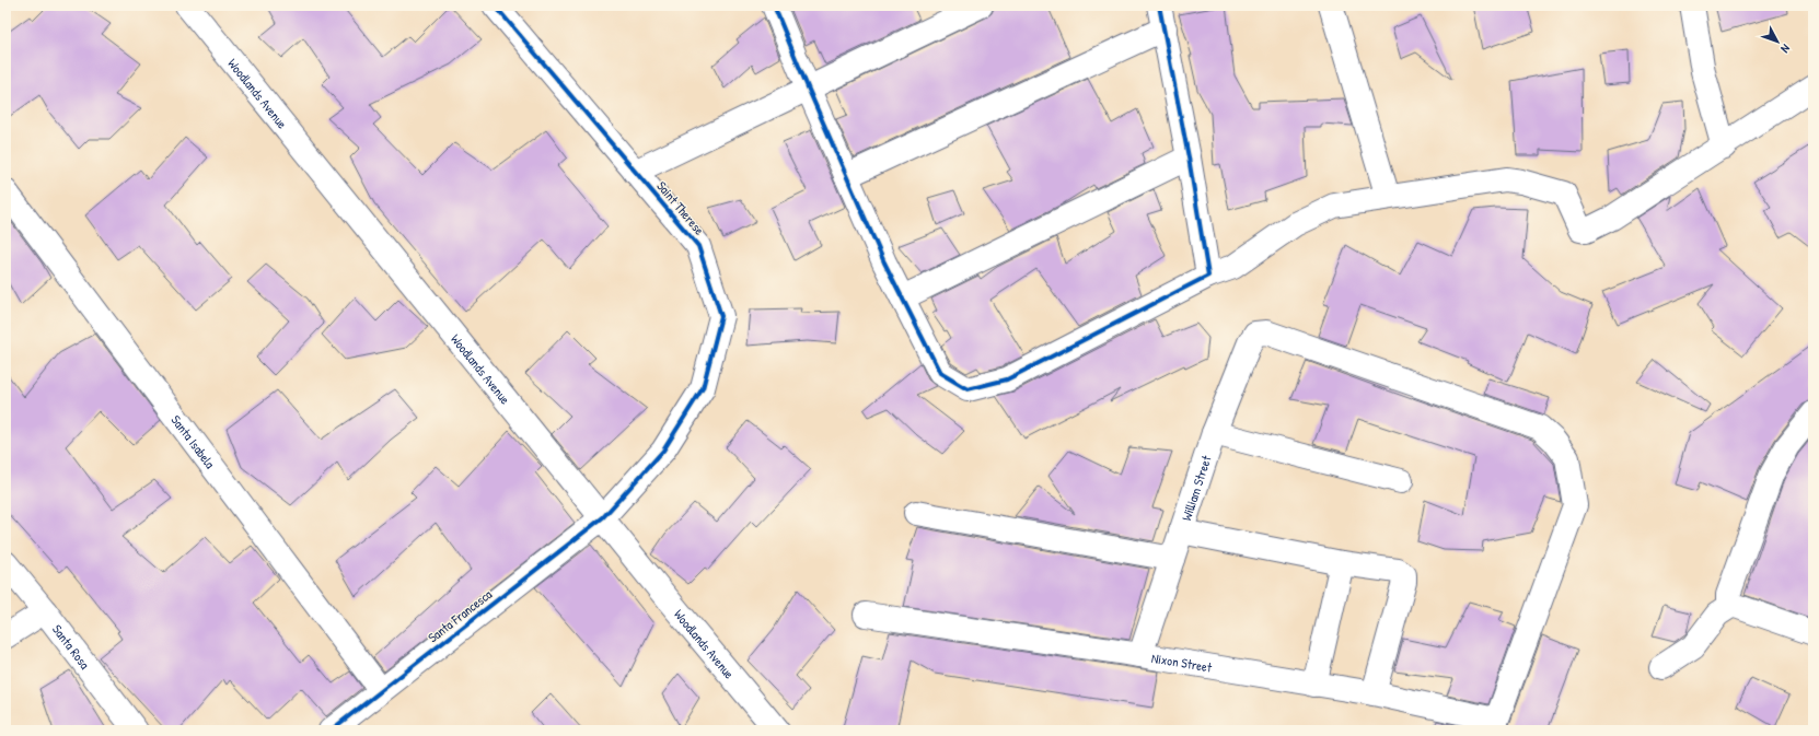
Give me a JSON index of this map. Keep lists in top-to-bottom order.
{
  "streets": {
    "street": [
      "Woodlands Avenue",
      "Saint Therese",
      "Santa Isabela",
      "William Street",
      "Santa Francesca",
      "Santa Rosa",
      "Nixon Street"
    ]
  },
  "crossings": [
    ["Woodlands Avenue", "Saint Therese"],
    ["Woodlands Avenue", "Santa Francesca"],
    ["Saint Therese", "Santa Francesca"],
    ["Santa Isabela", "Santa Francesca"],
    ["William Street", "Nixon Street"]
  ],
  "north": "bottom right"
}
